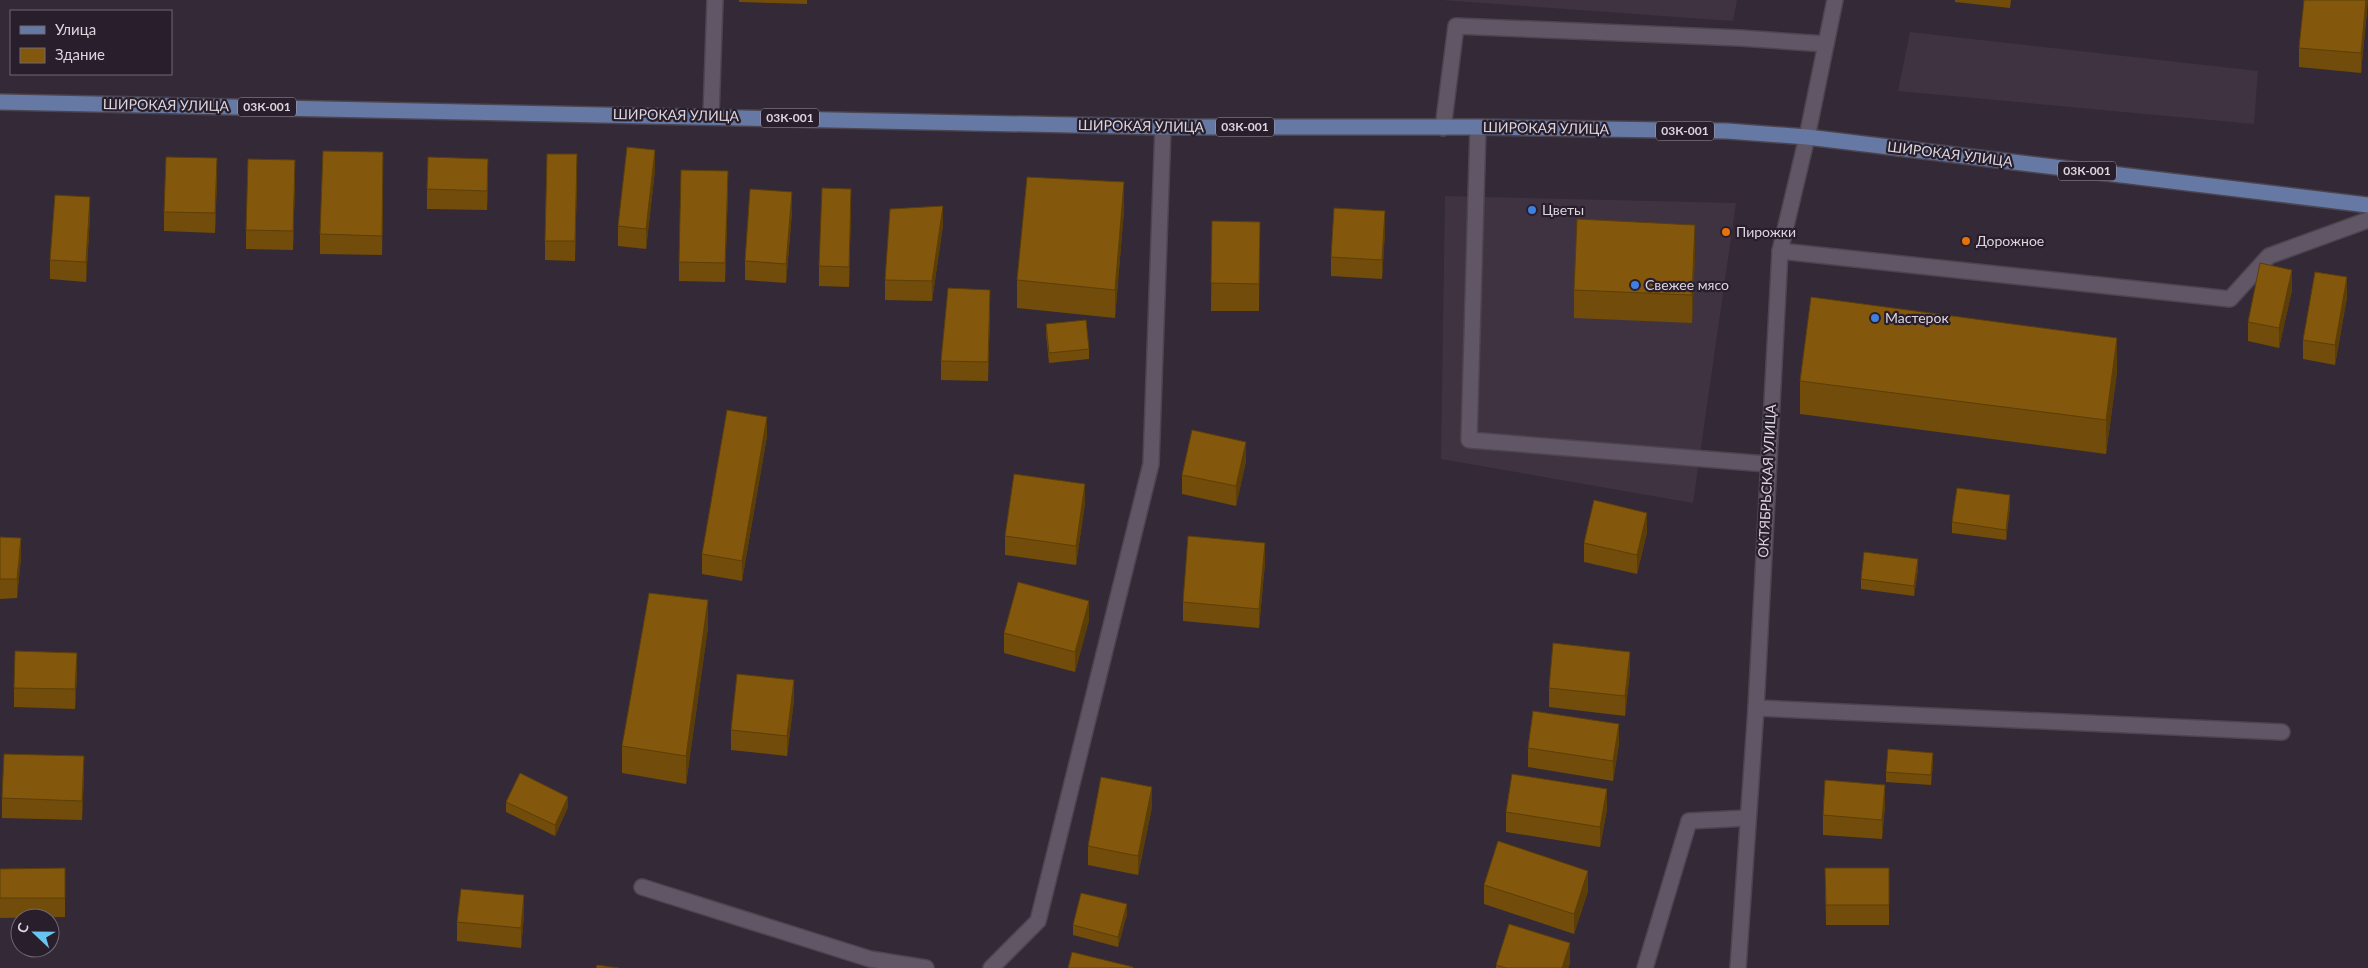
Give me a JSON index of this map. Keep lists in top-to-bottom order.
{
  "streets": {
    "main road": ["ШИРОКАЯ УЛИЦА", "03К-001"],
    "street": ["ОКТЯБРЬСКАЯ УЛИЦА"]
  },
  "crossings": [
    ["ШИРОКАЯ УЛИЦА", "ОКТЯБРЬСКАЯ УЛИЦА"]
  ],
  "places": [
    "Цветы",
    "Пирожки",
    "Дорожное",
    "Свежее мясо",
    "Мастерок"
  ],
  "legend": ["Улица", "Здание"],
  "north": "left"
}
